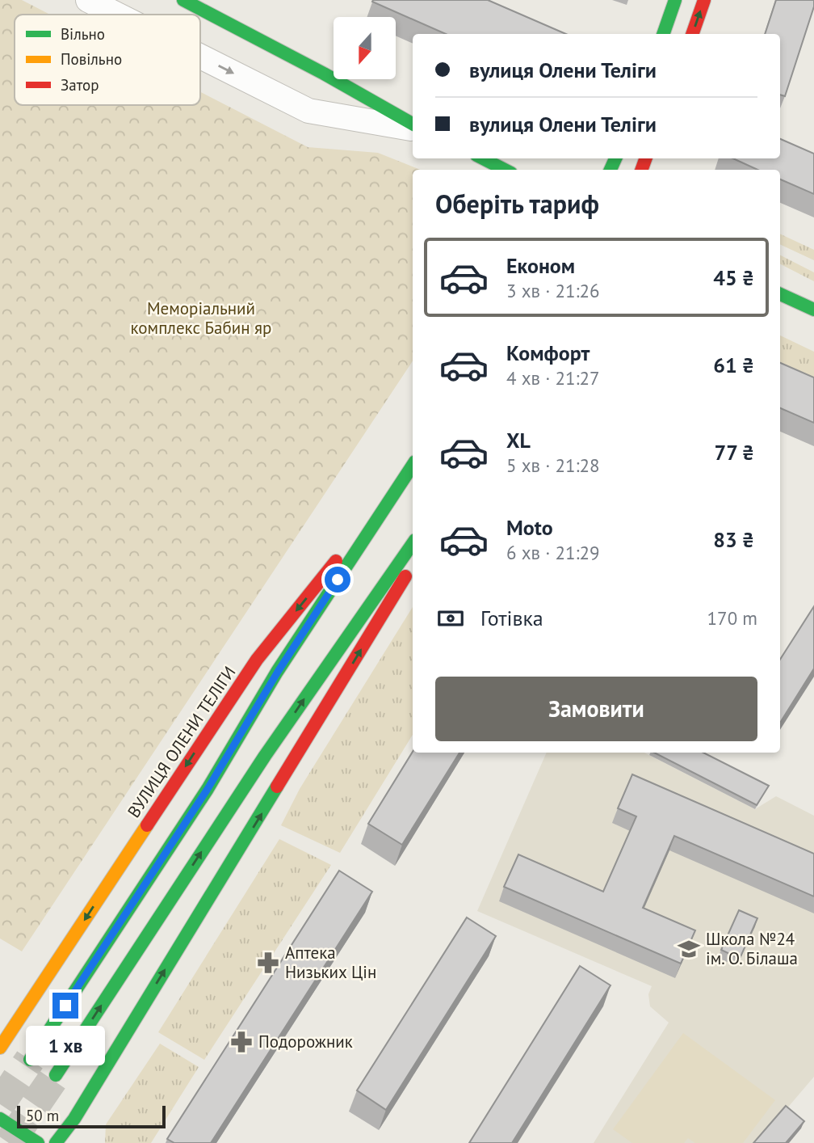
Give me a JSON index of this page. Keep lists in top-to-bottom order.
{
  "streets": {
    "main road": ["ВУЛИЦЯ ОЛЕНИ ТЕЛІГИ"]
  },
  "parks": ["Меморіальний комплекс Бабин яр"],
  "places": {
    "school or university": ["Школа №24 ім. О. Білаша"],
    "pharmacy": ["Аптека Низьких Цін", "Подорожник"]
  },
  "legend": ["Вільно", "Повільно", "Затор"],
  "scale_bar": "50 m",
  "north": "bottom",
  "page": {
    "banner": ["вулиця Олени Теліги", "вулиця Олени Теліги"],
    "heading": "Оберіть тариф",
    "list": [
      {
        "name": "Економ",
        "note": "3 хв · 21:26",
        "value": "45 ₴"
      },
      {
        "name": "Комфорт",
        "note": "4 хв · 21:27",
        "value": "61 ₴"
      },
      {
        "name": "XL",
        "note": "5 хв · 21:28",
        "value": "77 ₴"
      },
      {
        "name": "Moto",
        "note": "6 хв · 21:29",
        "value": "83 ₴"
      }
    ],
    "pay": ["Готівка", "170 m"],
    "buttons": "Замовити",
    "bubble": "1 хв",
    "scale": "50 m"
  }
}
